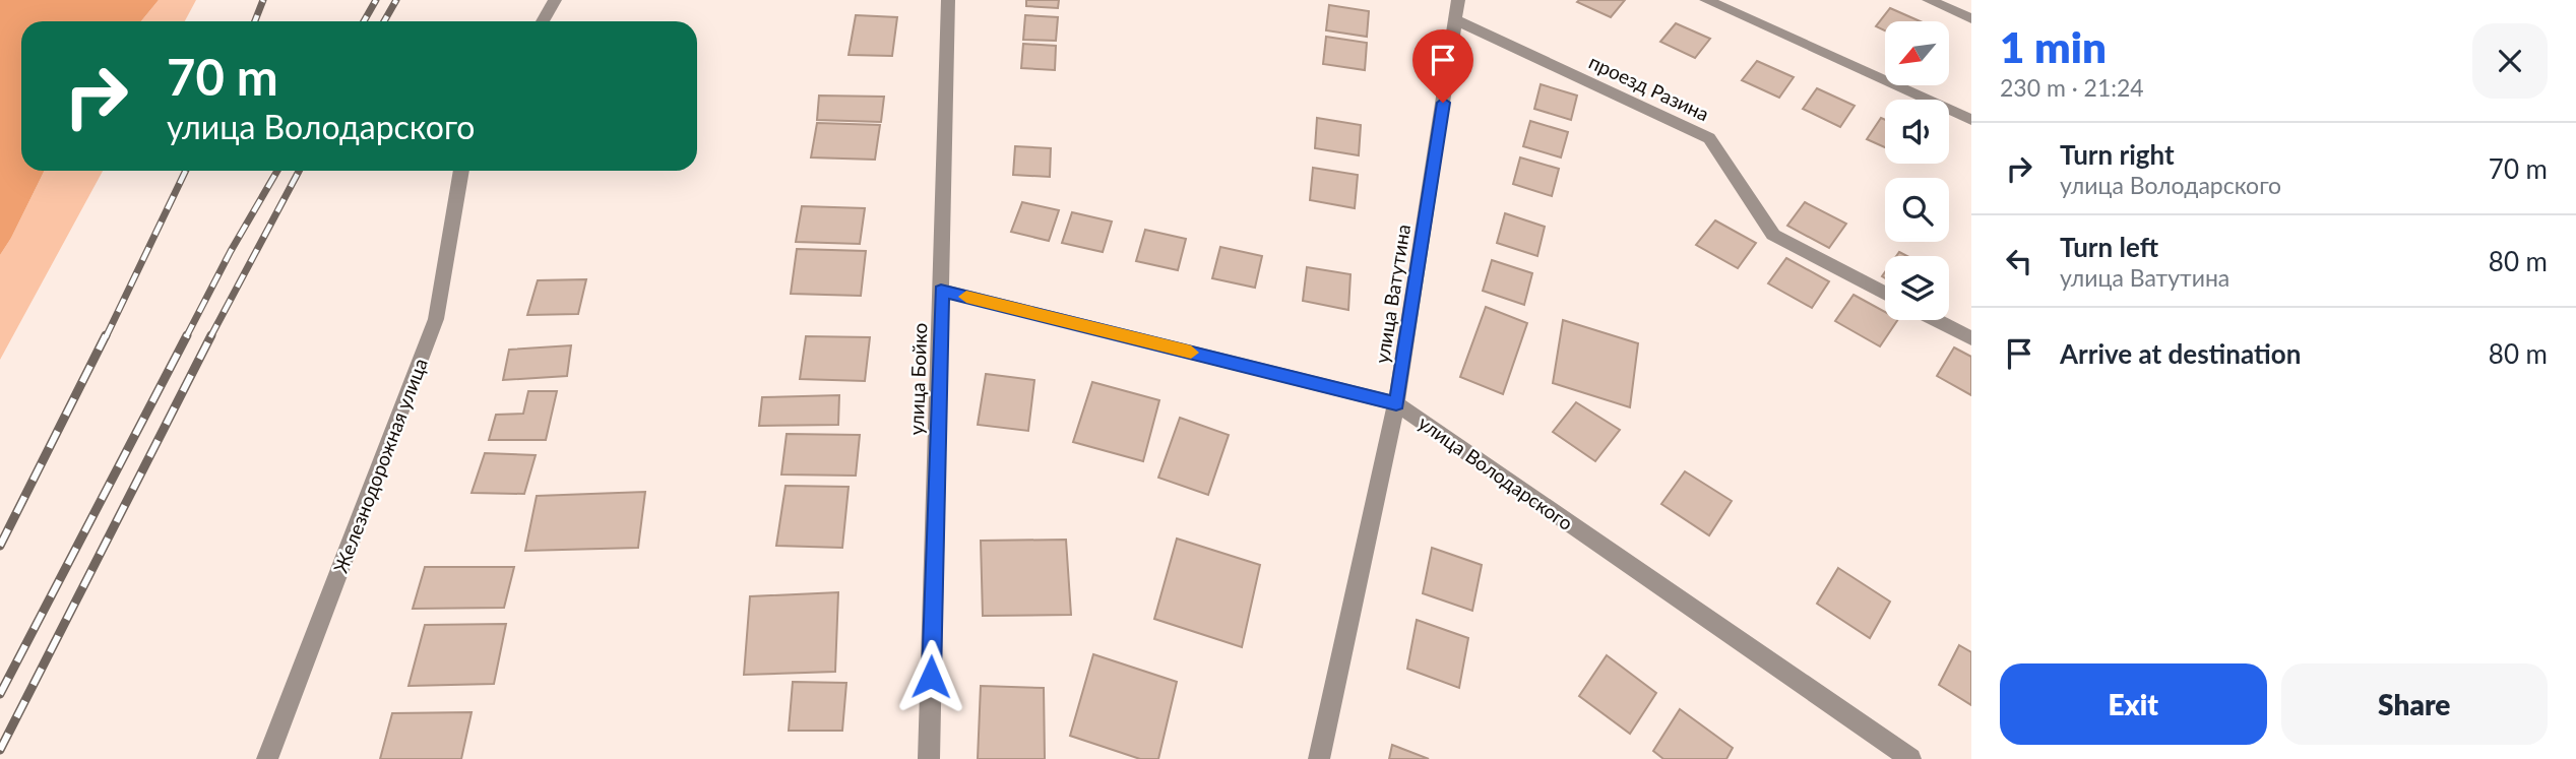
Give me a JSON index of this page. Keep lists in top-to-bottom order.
{
  "streets": {
    "street": [
      "проезд Разина",
      "улица Ватутина",
      "улица Бойко",
      "Железнодорожная улица",
      "улица Володарского"
    ]
  },
  "crossings": [
    ["проезд Разина", "улица Ватутина"],
    ["улица Ватутина", "улица Володарского"],
    ["улица Бойко", "улица Володарского"]
  ],
  "north": "bottom left",
  "page": {
    "heading": ["1 min", "230 m · 21:24"],
    "turn": ["70 m", "улица Володарского"],
    "list": [
      {
        "name": "Turn right",
        "note": "улица Володарского",
        "value": "70 m"
      },
      {
        "name": "Turn left",
        "note": "улица Ватутина",
        "value": "80 m"
      },
      {
        "name": "Arrive at destination",
        "value": "80 m"
      }
    ],
    "buttons": ["Exit", "Share"]
  }
}
